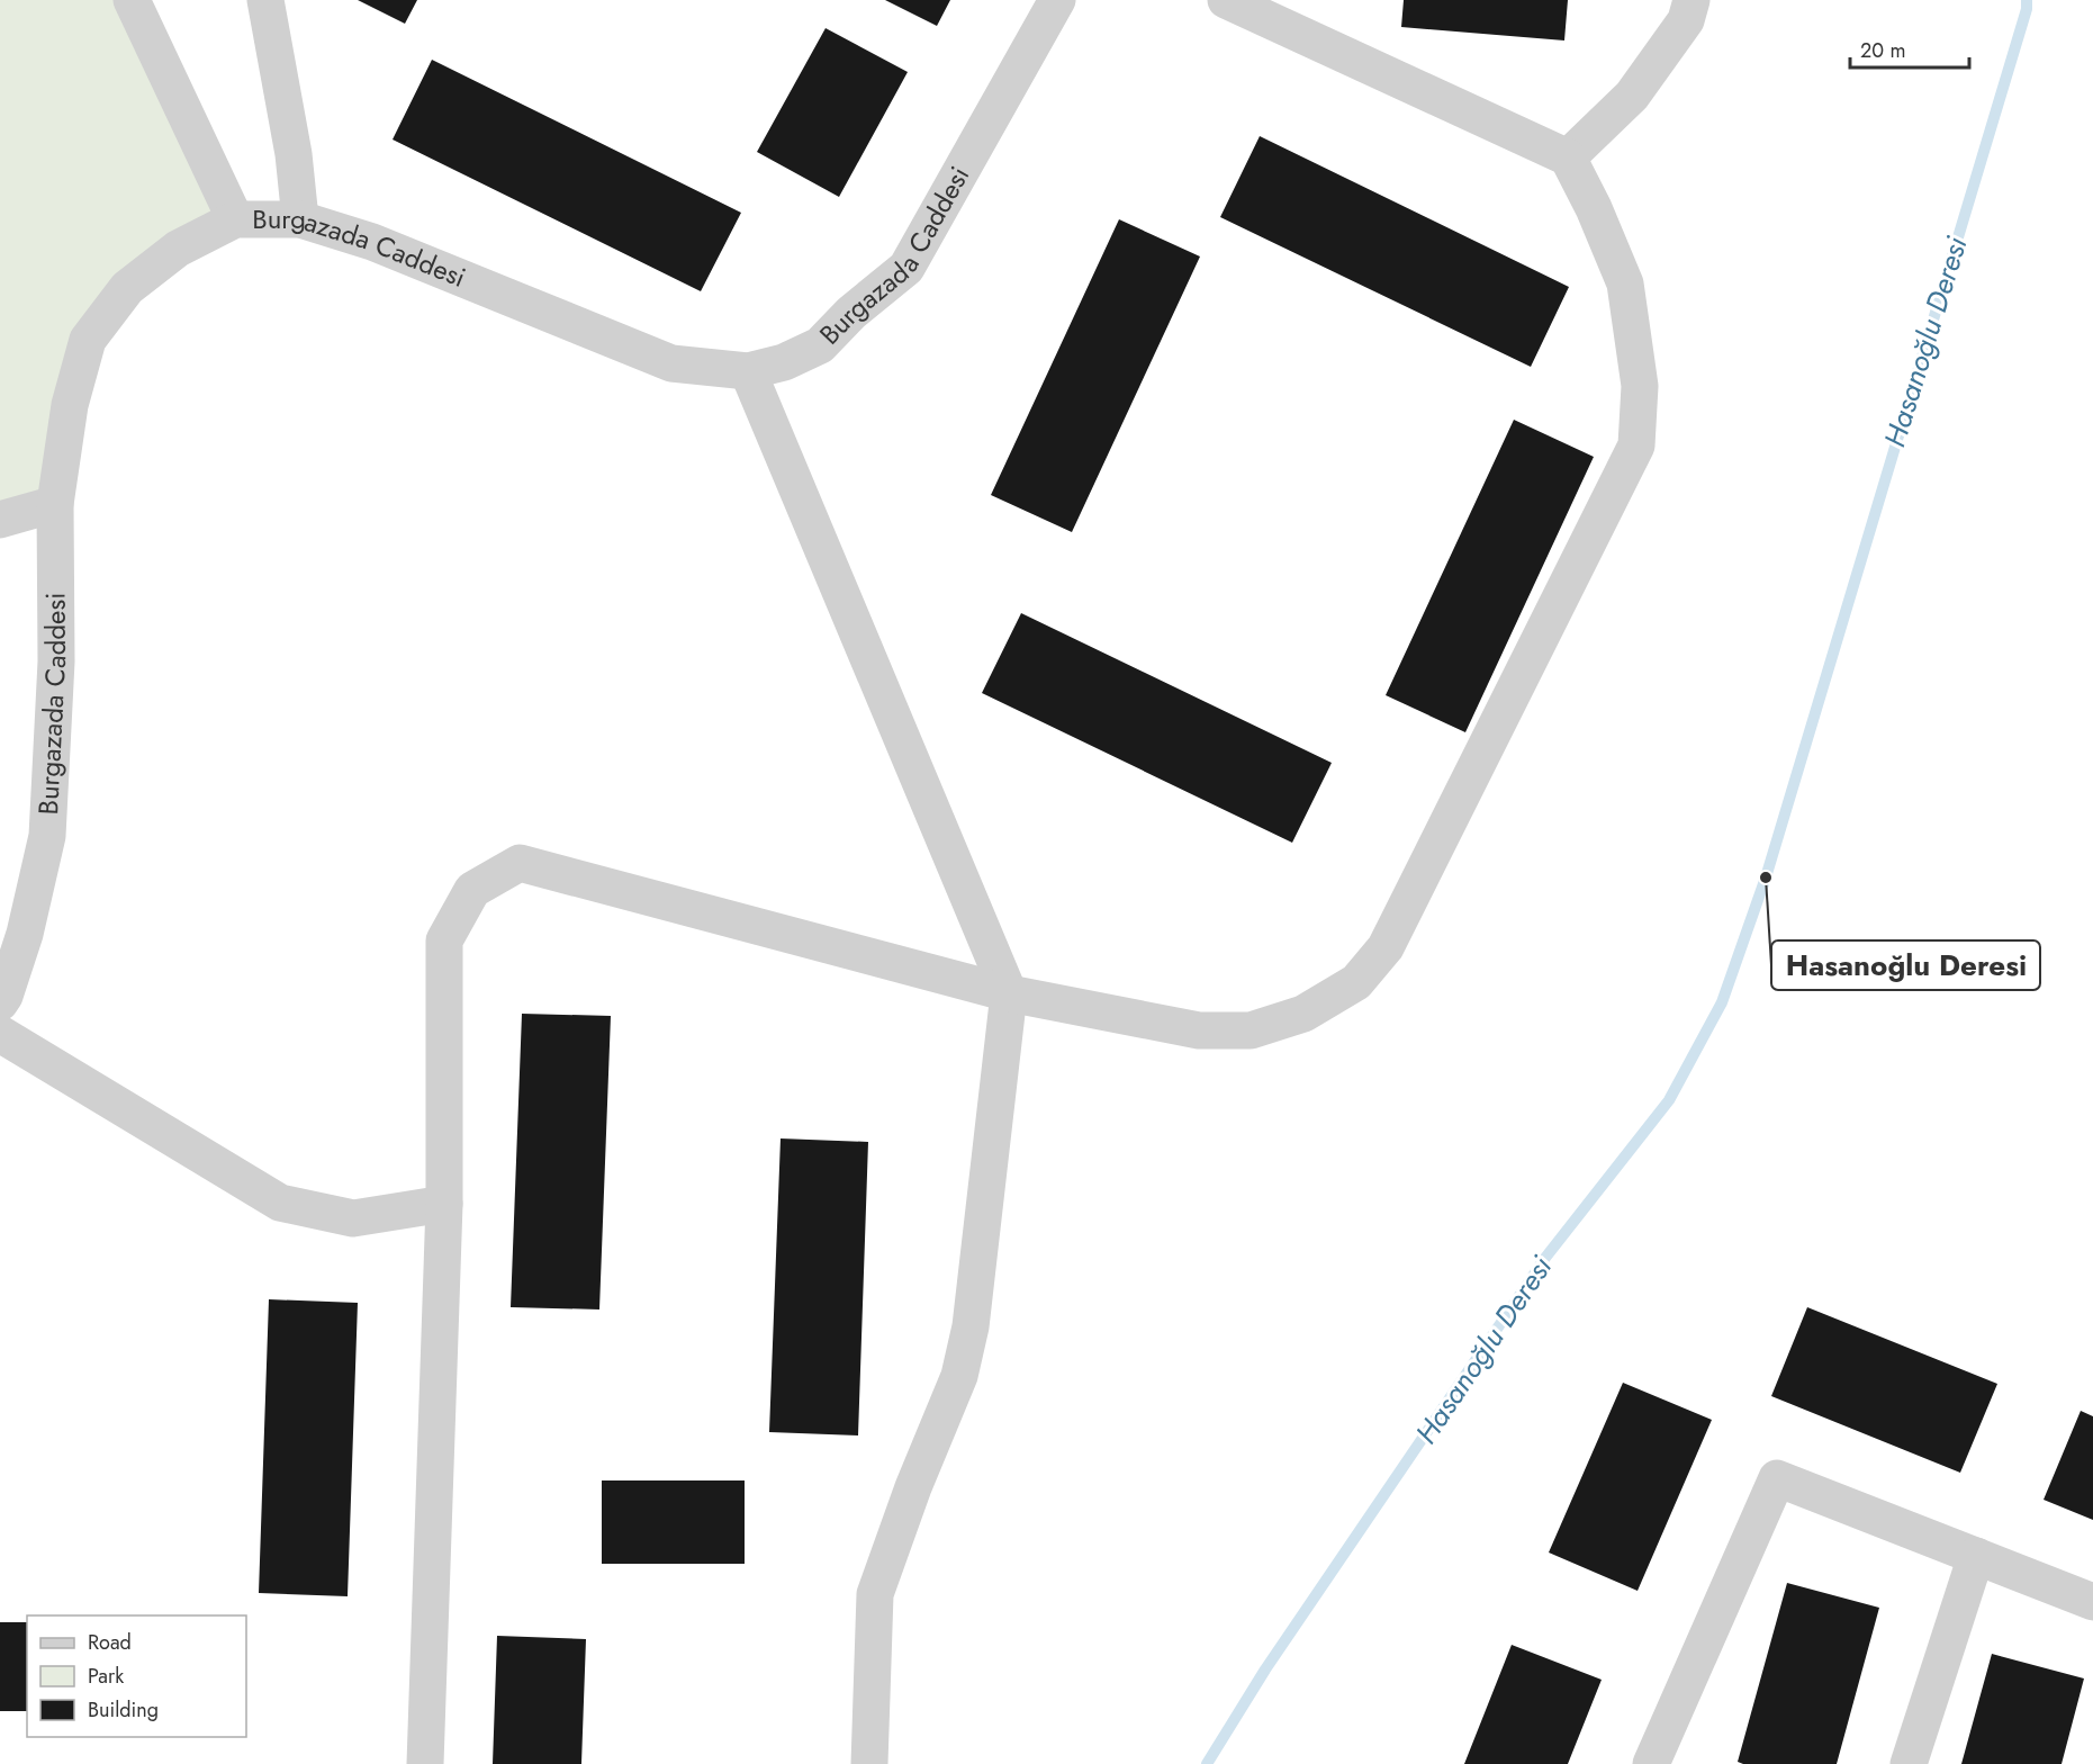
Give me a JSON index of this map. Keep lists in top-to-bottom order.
{
  "streets": {
    "street": ["Burgazada Caddesi"]
  },
  "water": ["Hasanoğlu Deresi"],
  "places": ["Hasanoğlu Deresi"],
  "legend": ["Road", "Park", "Building"],
  "scale_bar": "20 m"
}
